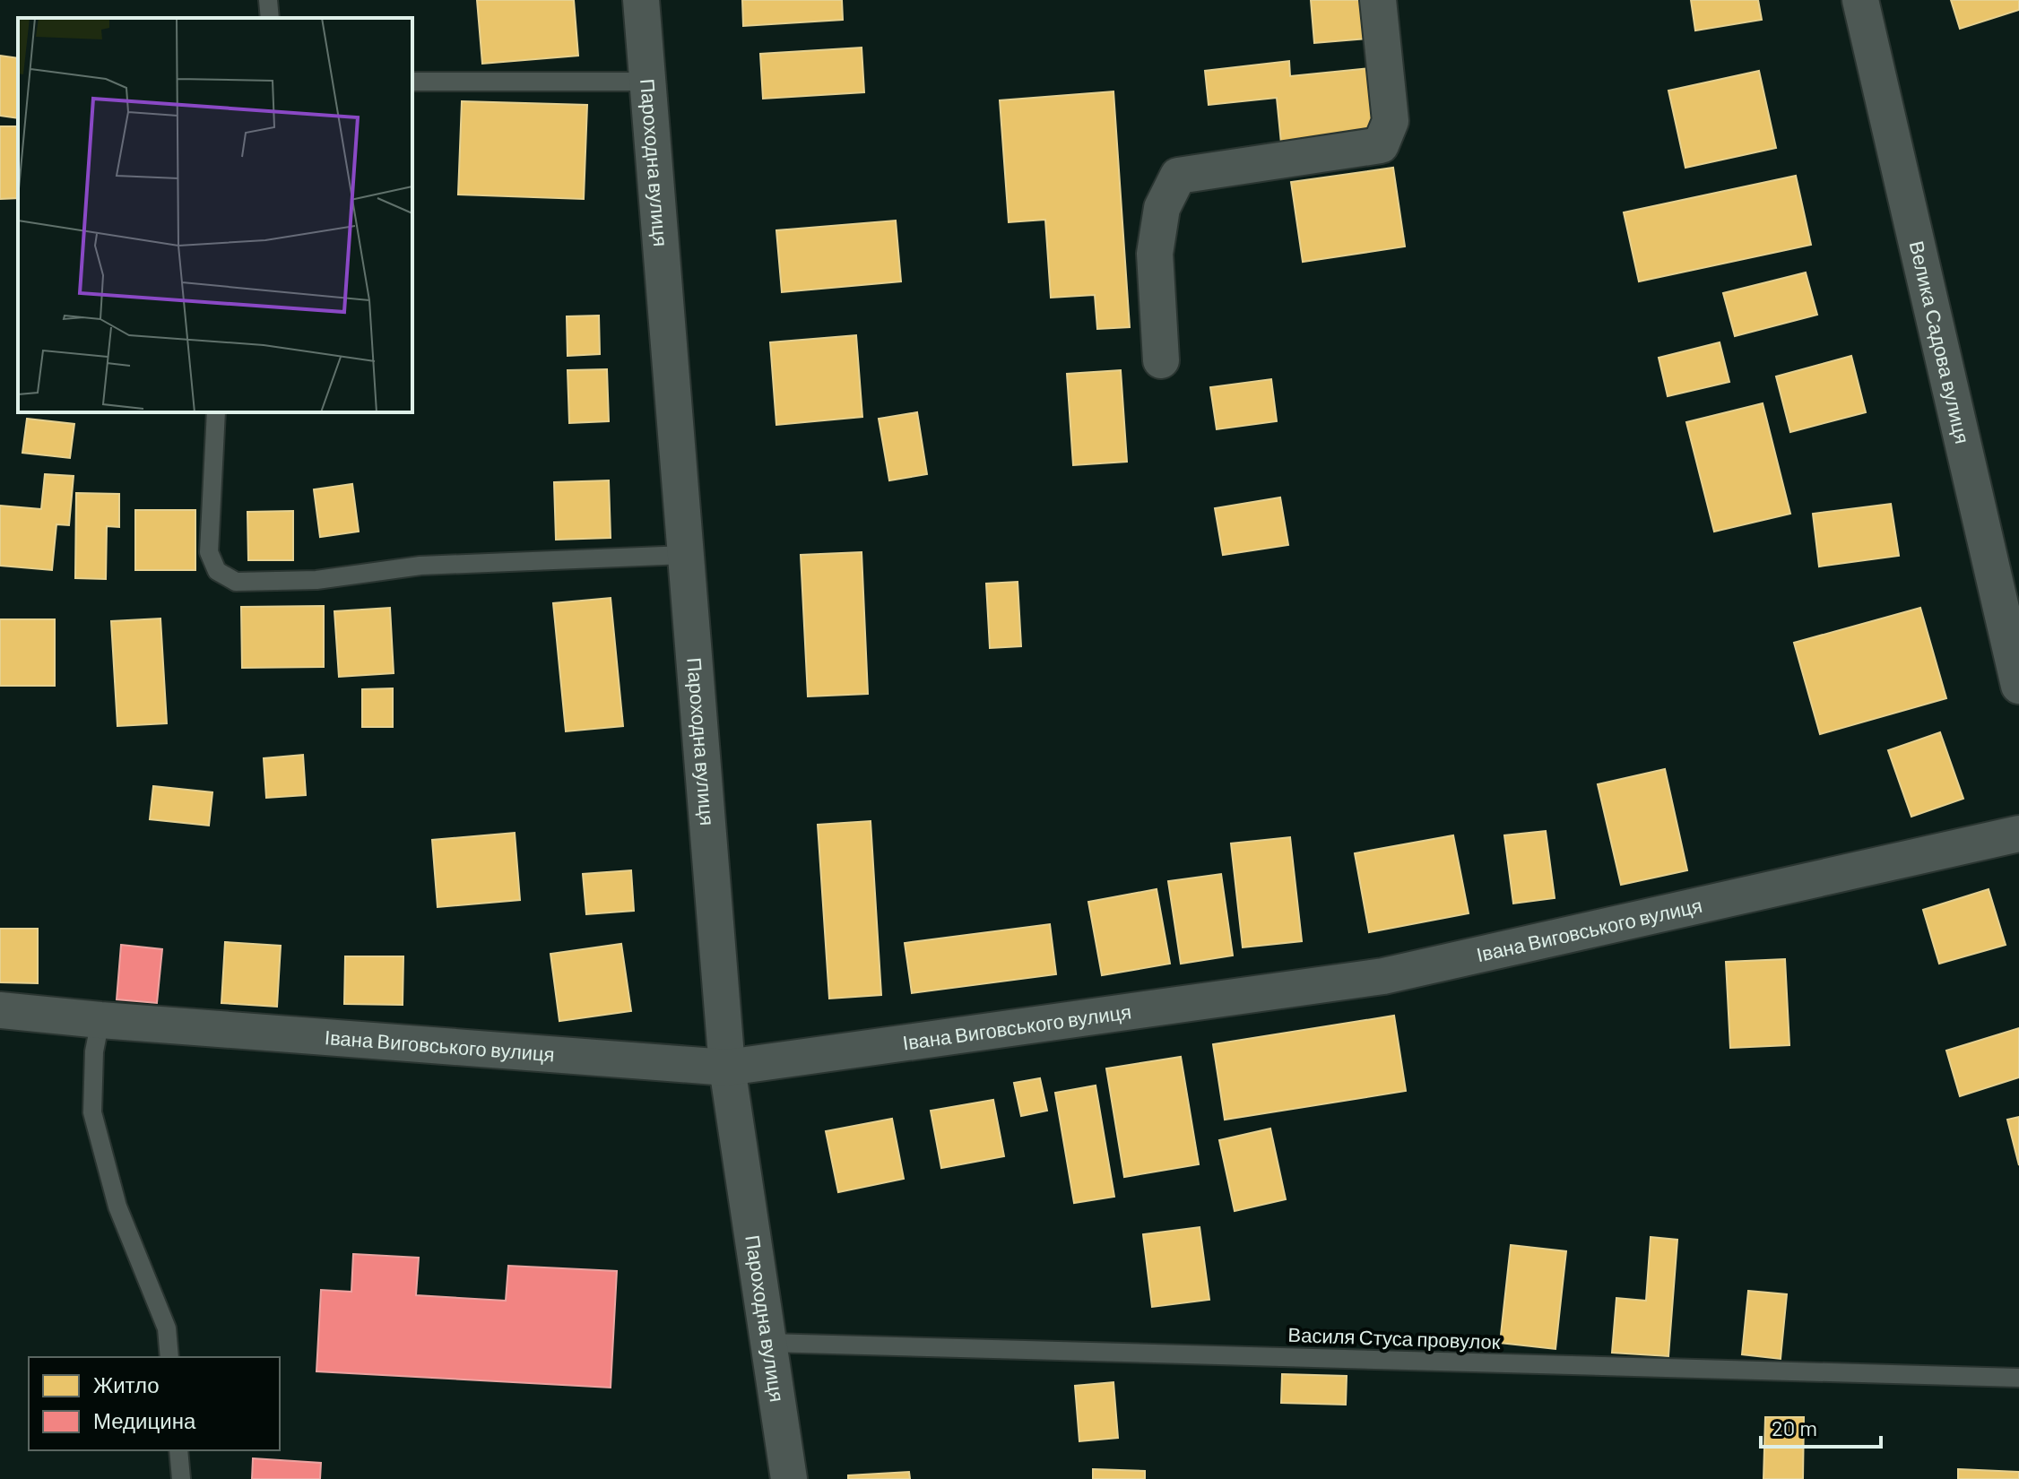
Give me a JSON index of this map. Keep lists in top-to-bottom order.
{
  "streets": {
    "street": ["Пароходна вулиця", "Велика Садова вулиця", "Івана Виговського вулиця"],
    "lane": ["Василя Стуса провулок"]
  },
  "crossings": [
    ["Пароходна вулиця", "Івана Виговського вулиця"],
    ["Пароходна вулиця", "Василя Стуса провулок"]
  ],
  "legend": ["Житло", "Медицина"],
  "scale_bar": "20 m"
}
